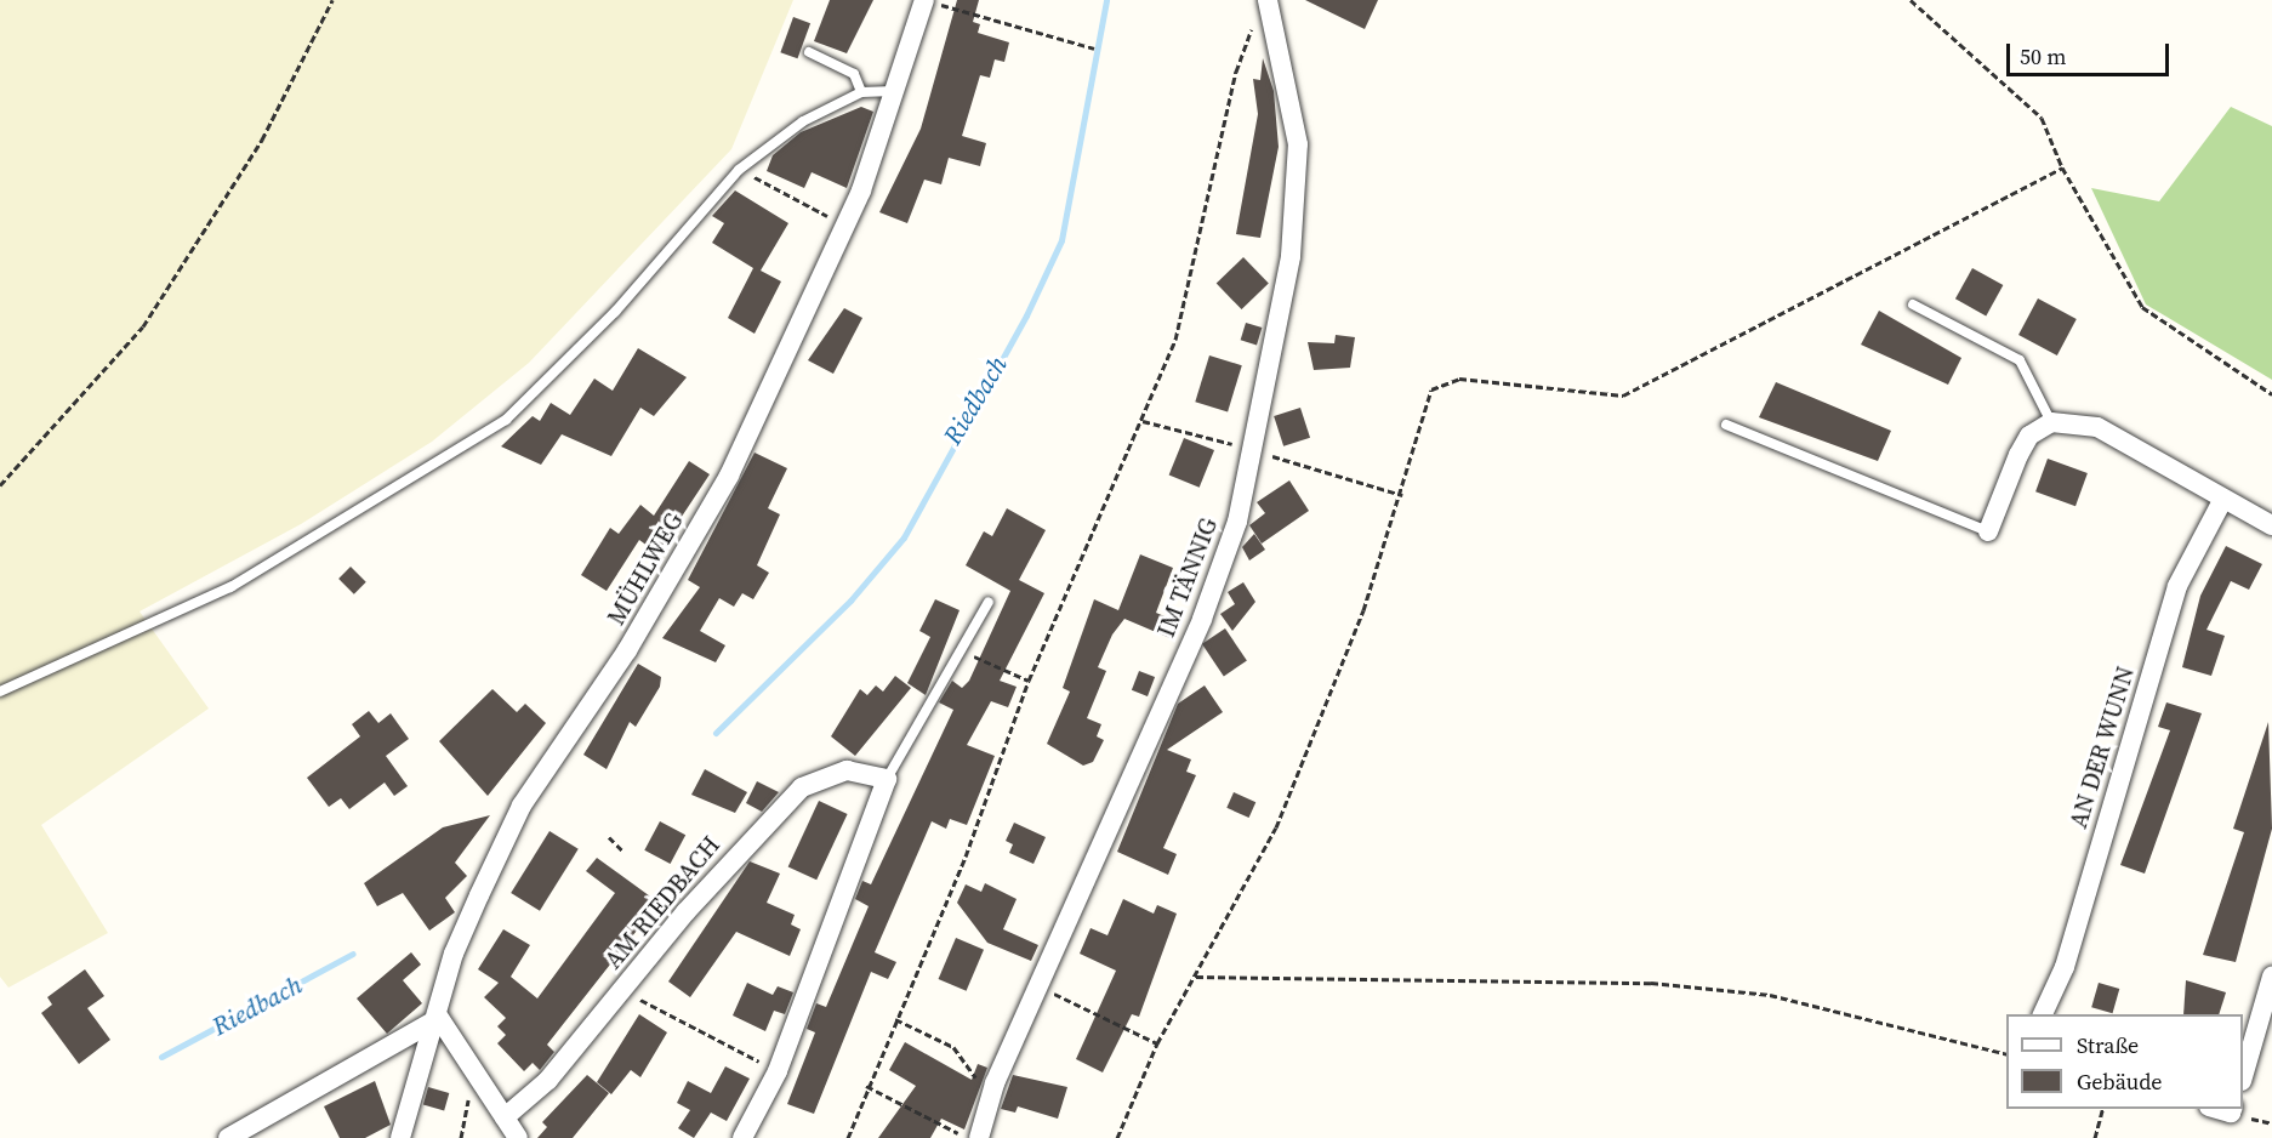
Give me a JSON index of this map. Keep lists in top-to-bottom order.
{
  "streets": {
    "street": [
      "MÜHLWEG",
      "IM TÄNNIG",
      "AN DER WUNN",
      "AM RIEDBACH"
    ]
  },
  "water": ["Riedbach"],
  "legend": ["Straße", "Gebäude"],
  "scale_bar": "50 m"
}
